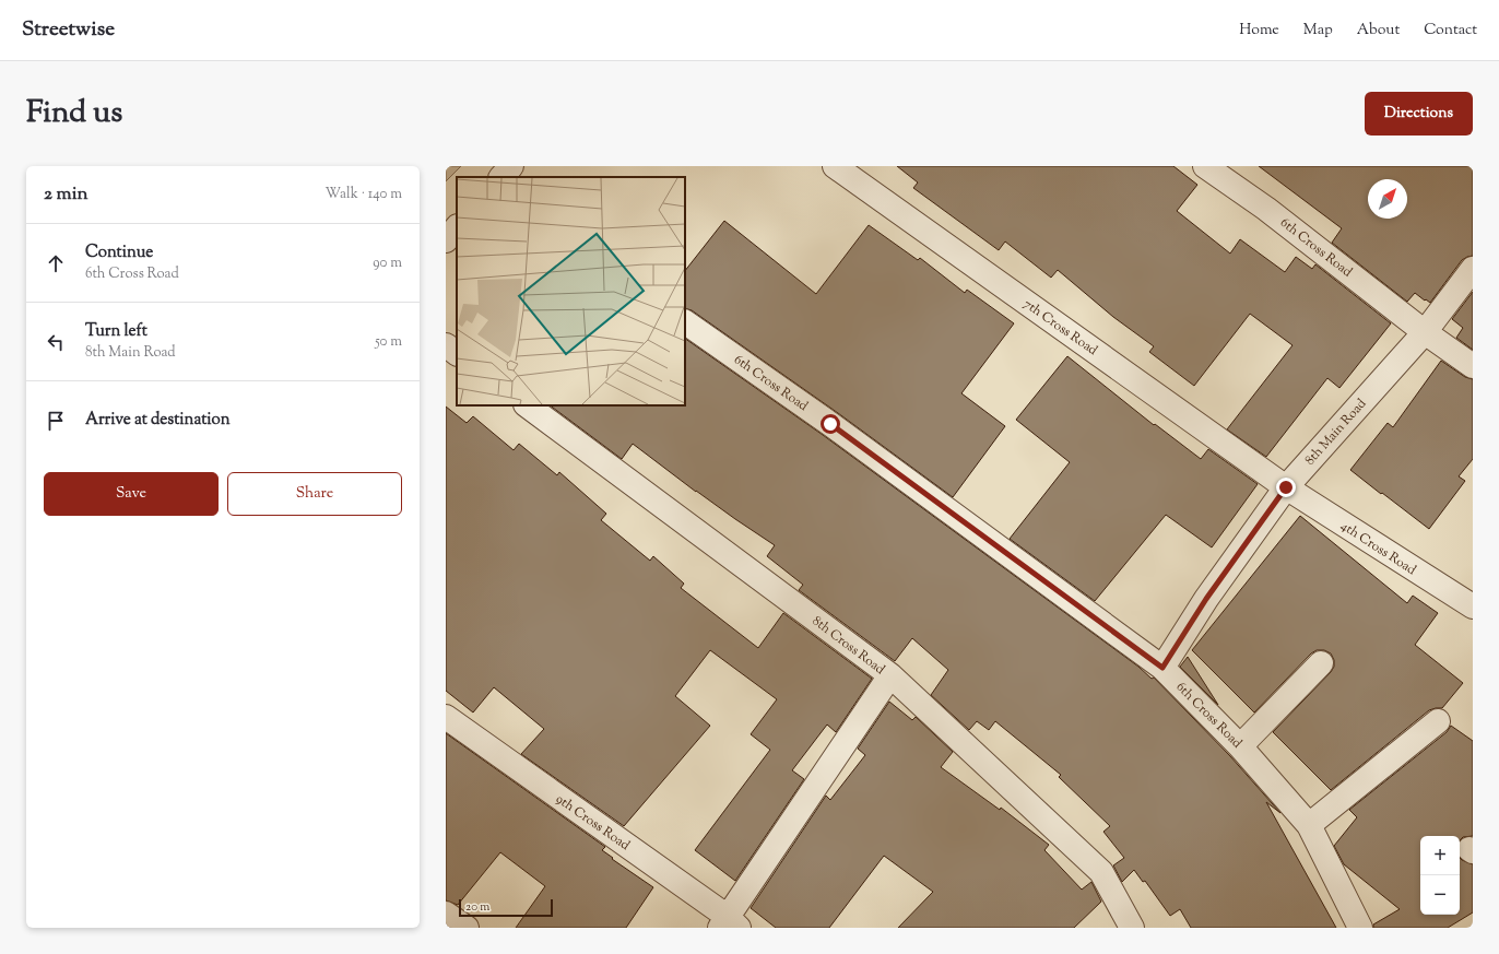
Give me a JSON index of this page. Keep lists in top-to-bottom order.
{
  "streets": {
    "street": [
      "6th Cross Road",
      "7th Cross Road",
      "8th Main Road",
      "4th Cross Road",
      "8th Cross Road",
      "9th Cross Road"
    ]
  },
  "crossings": [
    ["6th Cross Road", "8th Main Road"],
    ["7th Cross Road", "8th Main Road"],
    ["7th Cross Road", "4th Cross Road"],
    ["8th Main Road", "4th Cross Road"]
  ],
  "scale_bar": "20 m",
  "north": "top right",
  "page": {
    "header": "Streetwise",
    "nav": [
      "Home",
      "Map",
      "About",
      "Contact"
    ],
    "title": "Find us",
    "buttons": [
      "Directions",
      ["Save", "Share"]
    ],
    "heading": ["2 min", "Walk · 140 m"],
    "list": [
      ["Continue", "6th Cross Road", "90 m"],
      ["Turn left", "8th Main Road", "50 m"],
      "Arrive at destination"
    ],
    "map_buttons": ["+", "−"],
    "scale": "20 m"
  }
}
